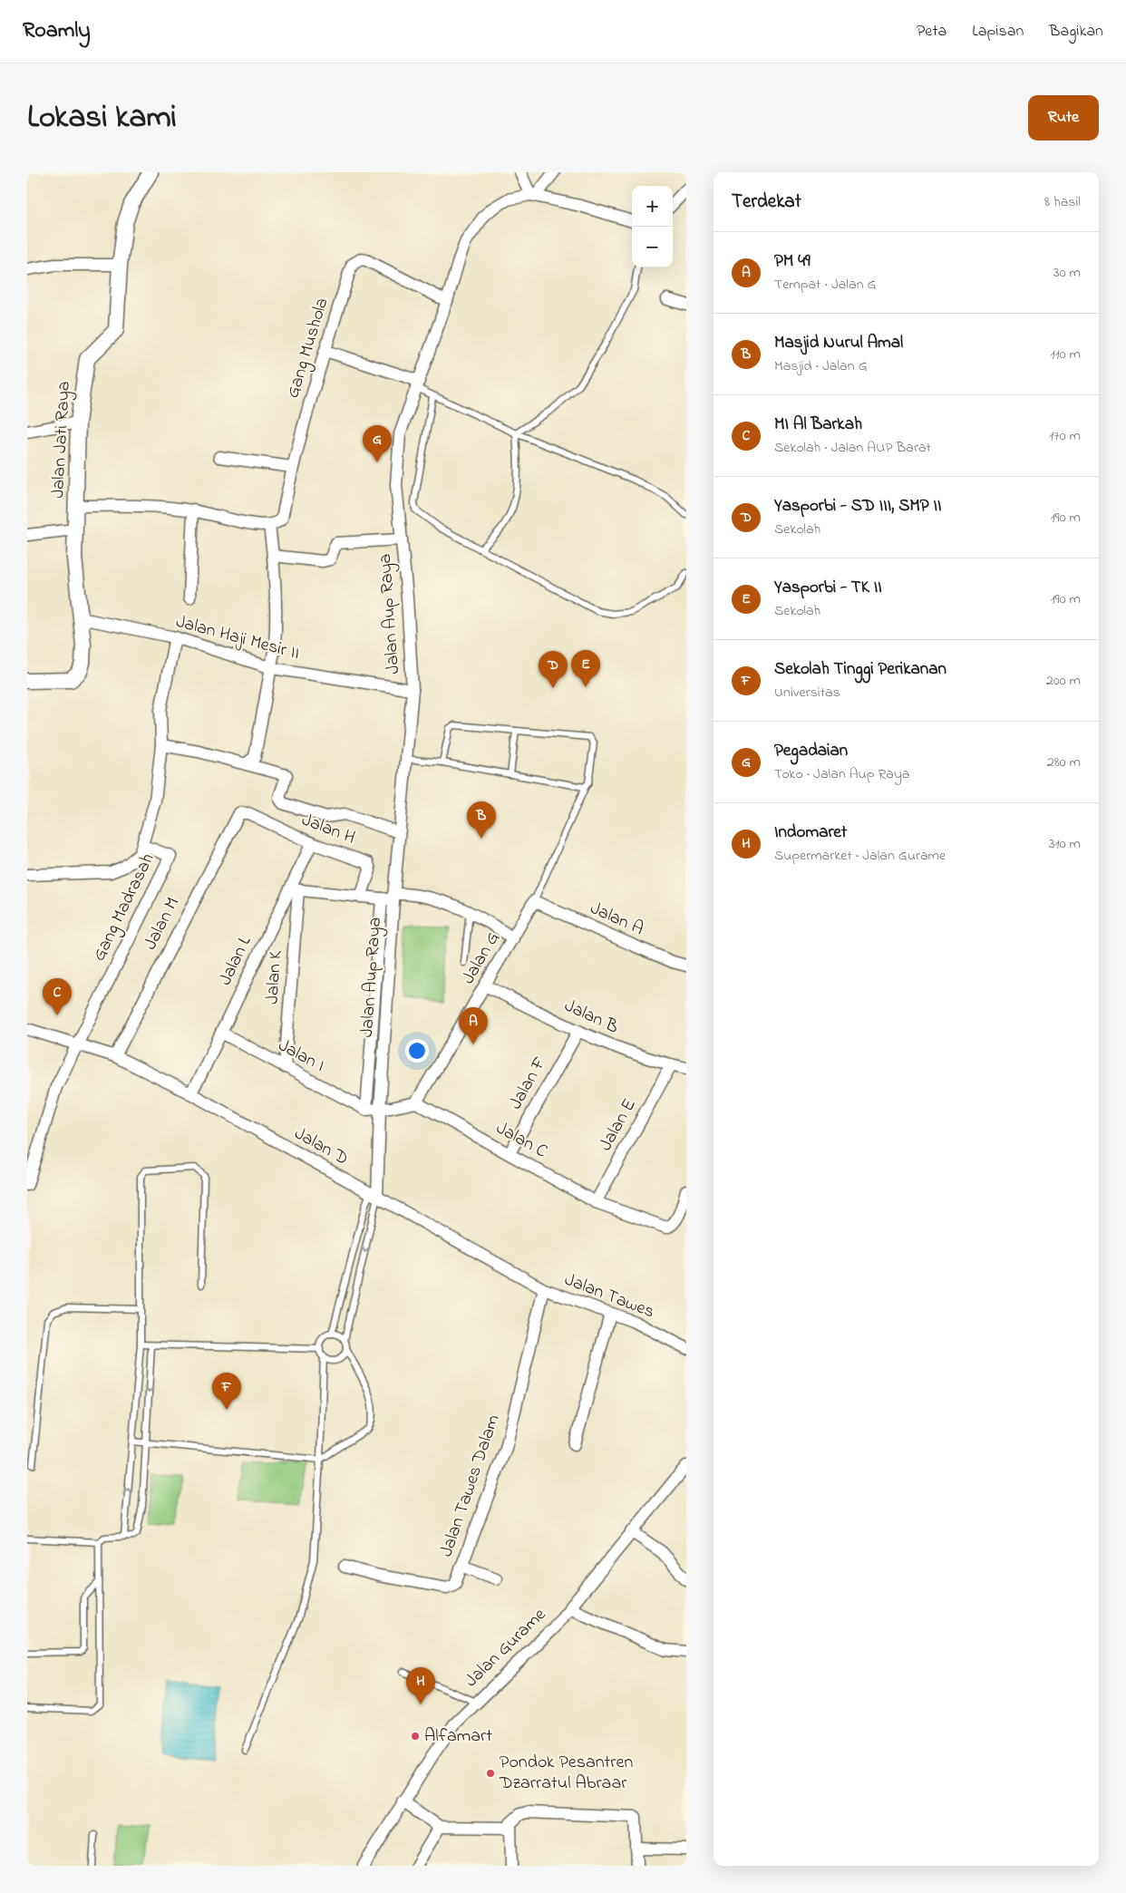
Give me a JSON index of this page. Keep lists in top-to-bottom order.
{
  "streets": {
    "street": [
      "Gang Mushola",
      "Jalan Jati Raya",
      "Jalan Aup Raya",
      "Jalan Haji Mesir II",
      "Jalan H",
      "Gang Madrasah",
      "Jalan A",
      "Jalan M",
      "Jalan G",
      "Jalan L",
      "Jalan K",
      "Jalan B",
      "Jalan I",
      "Jalan F",
      "Jalan E",
      "Jalan C",
      "Jalan D",
      "Jalan Tawes",
      "Jalan Tawes Dalam",
      "Jalan Gurame"
    ]
  },
  "crossings": [
    ["Gang Mushola", "Jalan Aup Raya"],
    ["Jalan Jati Raya", "Jalan Haji Mesir II"],
    ["Jalan Aup Raya", "Jalan Haji Mesir II"],
    ["Jalan Aup Raya", "Jalan I"],
    ["Jalan Aup Raya", "Jalan D"],
    ["Jalan Haji Mesir II", "Gang Madrasah"],
    ["Jalan H", "Jalan M"],
    ["Jalan H", "Jalan L"],
    ["Gang Madrasah", "Jalan D"],
    ["Jalan A", "Jalan G"],
    ["Jalan M", "Jalan D"],
    ["Jalan G", "Jalan B"],
    ["Jalan G", "Jalan C"],
    ["Jalan L", "Jalan K"],
    ["Jalan L", "Jalan I"],
    ["Jalan L", "Jalan D"],
    ["Jalan K", "Jalan I"],
    ["Jalan B", "Jalan F"],
    ["Jalan B", "Jalan E"],
    ["Jalan F", "Jalan C"],
    ["Jalan E", "Jalan C"],
    ["Jalan D", "Jalan Tawes"],
    ["Jalan D", "Jalan Tawes Dalam"],
    ["Jalan Tawes", "Jalan Tawes Dalam"]
  ],
  "places": ["Alfamart", "Pondok Pesantren Dzarratul Abraar"],
  "page": {
    "header": "Roamly",
    "nav": ["Peta", "Lapisan", "Bagikan"],
    "title": "Lokasi kami",
    "buttons": "Rute",
    "heading": ["Terdekat", "8 hasil"],
    "map_buttons": ["+", "−"],
    "list": [
      {
        "mark": "A",
        "name": "PM 49",
        "note": "Tempat · Jalan G",
        "value": "30 m"
      },
      {
        "mark": "B",
        "name": "Masjid Nurul Amal",
        "note": "Masjid · Jalan G",
        "value": "110 m"
      },
      {
        "mark": "C",
        "name": "MI Al Barkah",
        "note": "Sekolah · Jalan AUP Barat",
        "value": "170 m"
      },
      {
        "mark": "D",
        "name": "Yasporbi - SD III, SMP II",
        "note": "Sekolah",
        "value": "190 m"
      },
      {
        "mark": "E",
        "name": "Yasporbi - TK II",
        "note": "Sekolah",
        "value": "190 m"
      },
      {
        "mark": "F",
        "name": "Sekolah Tinggi Perikanan",
        "note": "Universitas",
        "value": "200 m"
      },
      {
        "mark": "G",
        "name": "Pegadaian",
        "note": "Toko · Jalan Aup Raya",
        "value": "280 m"
      },
      {
        "mark": "H",
        "name": "Indomaret",
        "note": "Supermarket · Jalan Gurame",
        "value": "310 m"
      }
    ],
    "pins": [
      "G",
      "E",
      "D",
      "B",
      "C",
      "A",
      "F",
      "H"
    ]
  }
}
